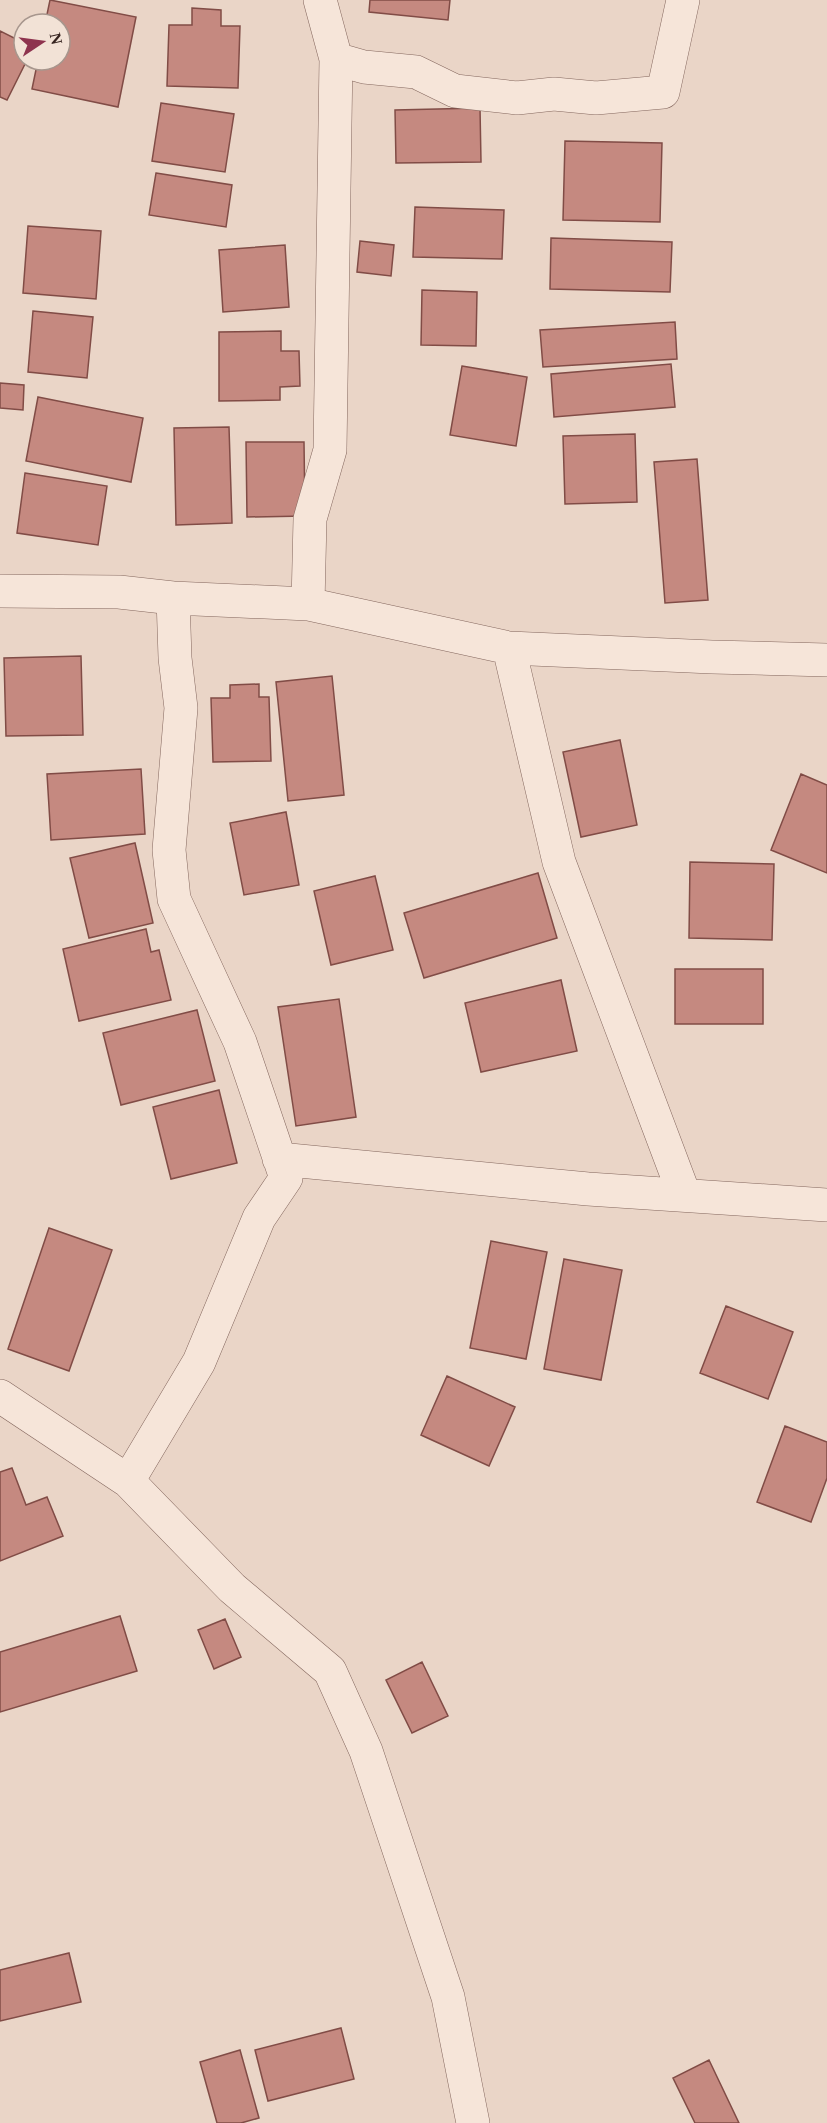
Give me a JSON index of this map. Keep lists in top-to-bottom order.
{
  "north": "right"
}
